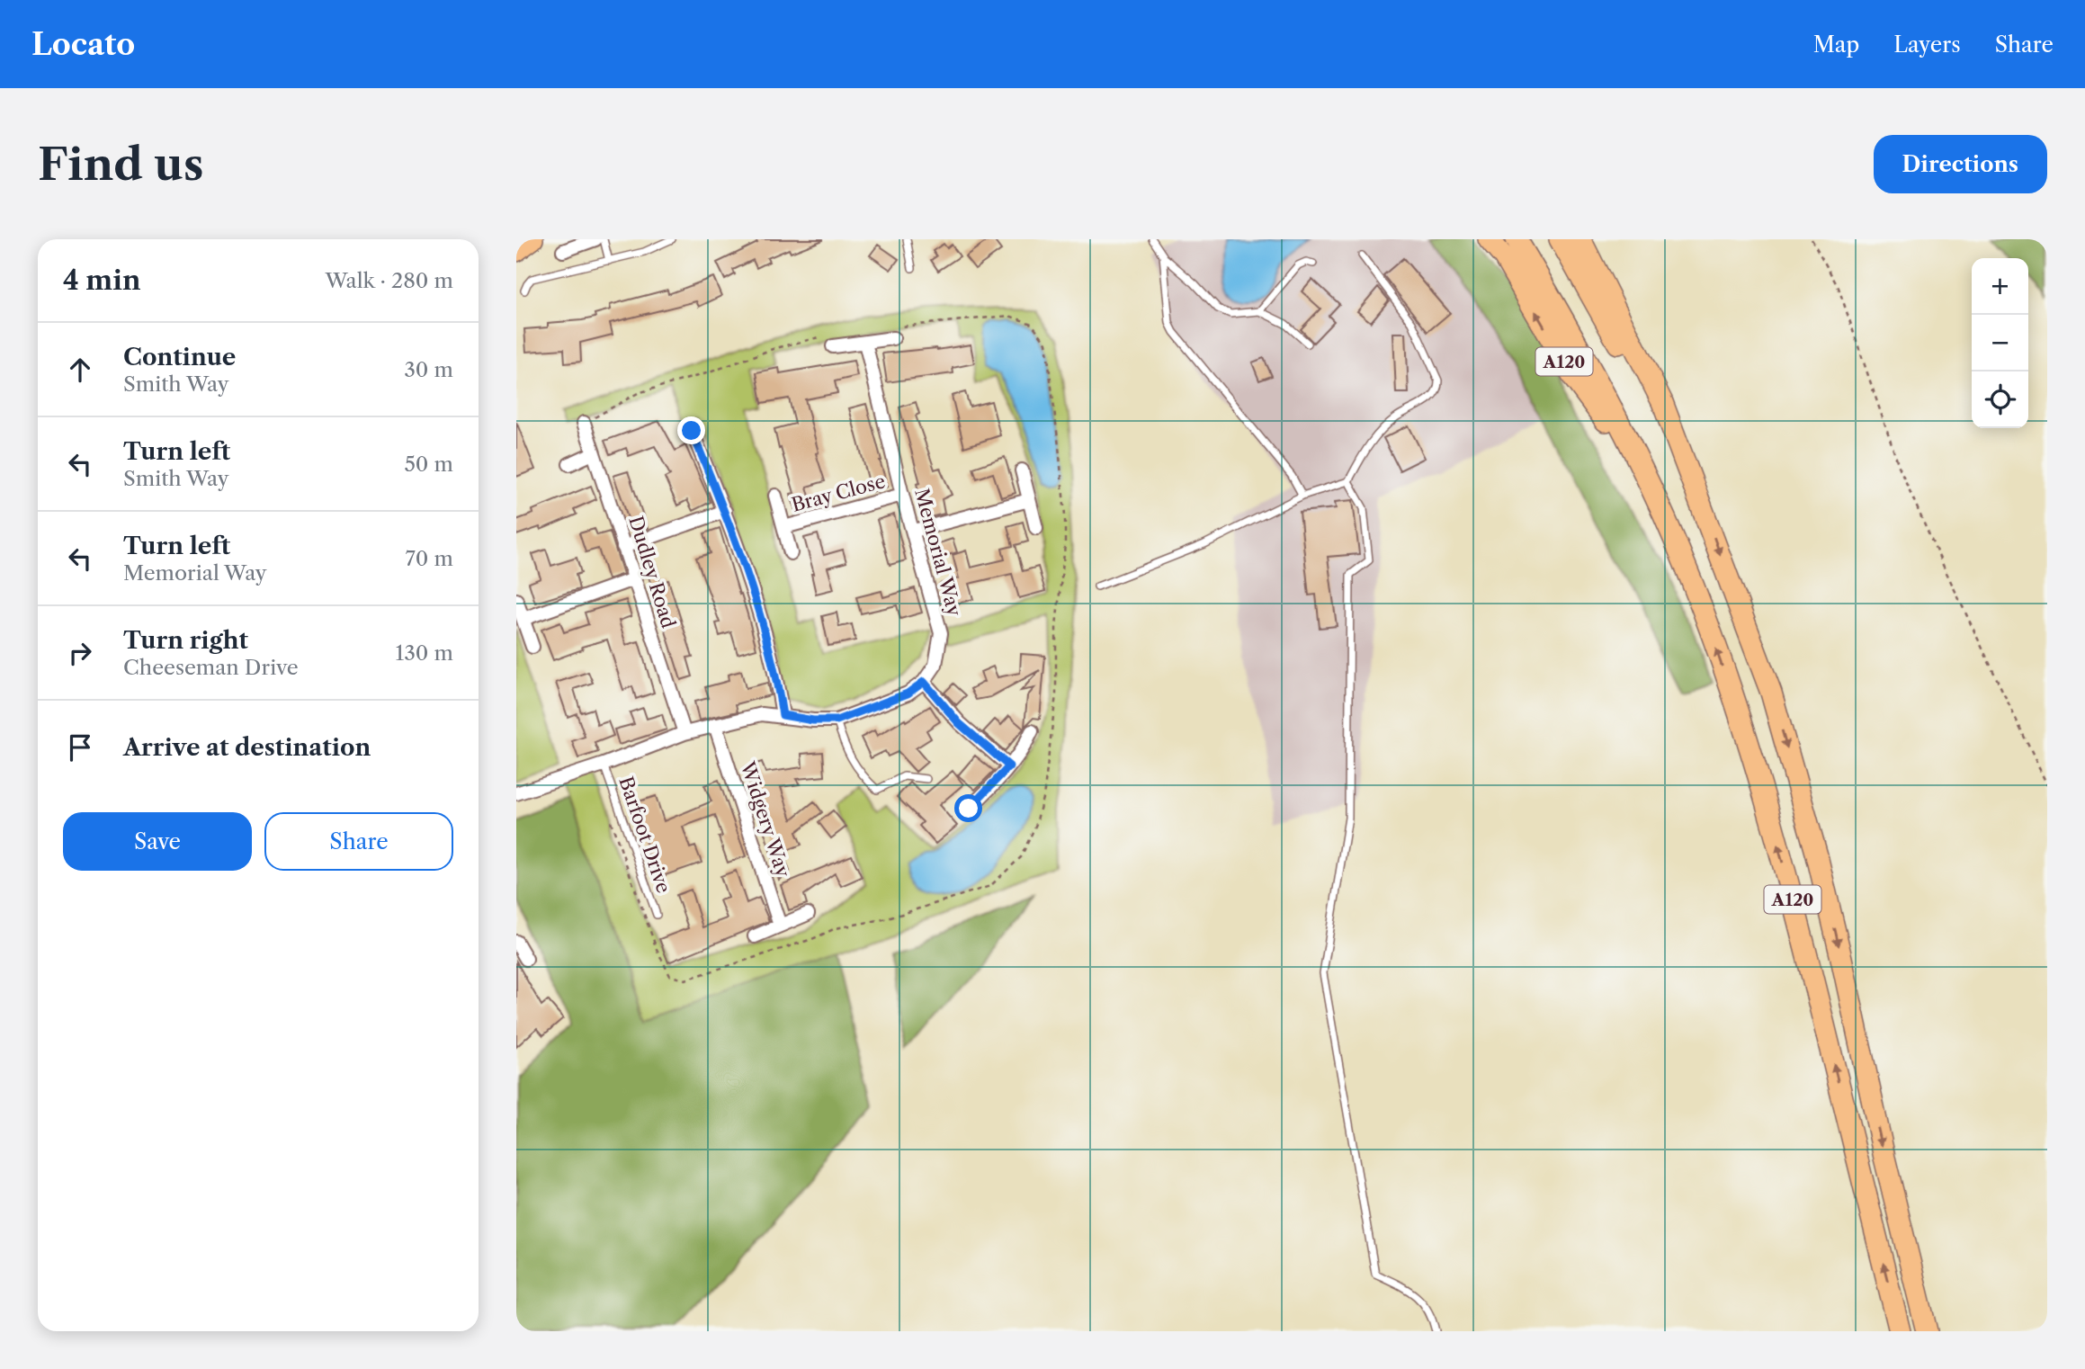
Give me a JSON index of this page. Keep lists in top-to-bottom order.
{
  "streets": {
    "highway": ["A120"],
    "street": [
      "Bray Close",
      "Memorial Way",
      "Dudley Road",
      "Widgery Way"
    ],
    "lane": ["Barfoot Drive"]
  },
  "crossings": [
    ["Bray Close", "Memorial Way"]
  ],
  "page": {
    "header": "Locato",
    "nav": ["Map", "Layers", "Share"],
    "buttons": [
      "Directions",
      ["Save", "Share"]
    ],
    "title": "Find us",
    "heading": ["4 min", "Walk · 280 m"],
    "map_buttons": ["+", "−"],
    "list": [
      ["Continue", "Smith Way", "30 m"],
      ["Turn left", "Smith Way", "50 m"],
      ["Turn left", "Memorial Way", "70 m"],
      ["Turn right", "Cheeseman Drive", "130 m"],
      "Arrive at destination"
    ]
  }
}
